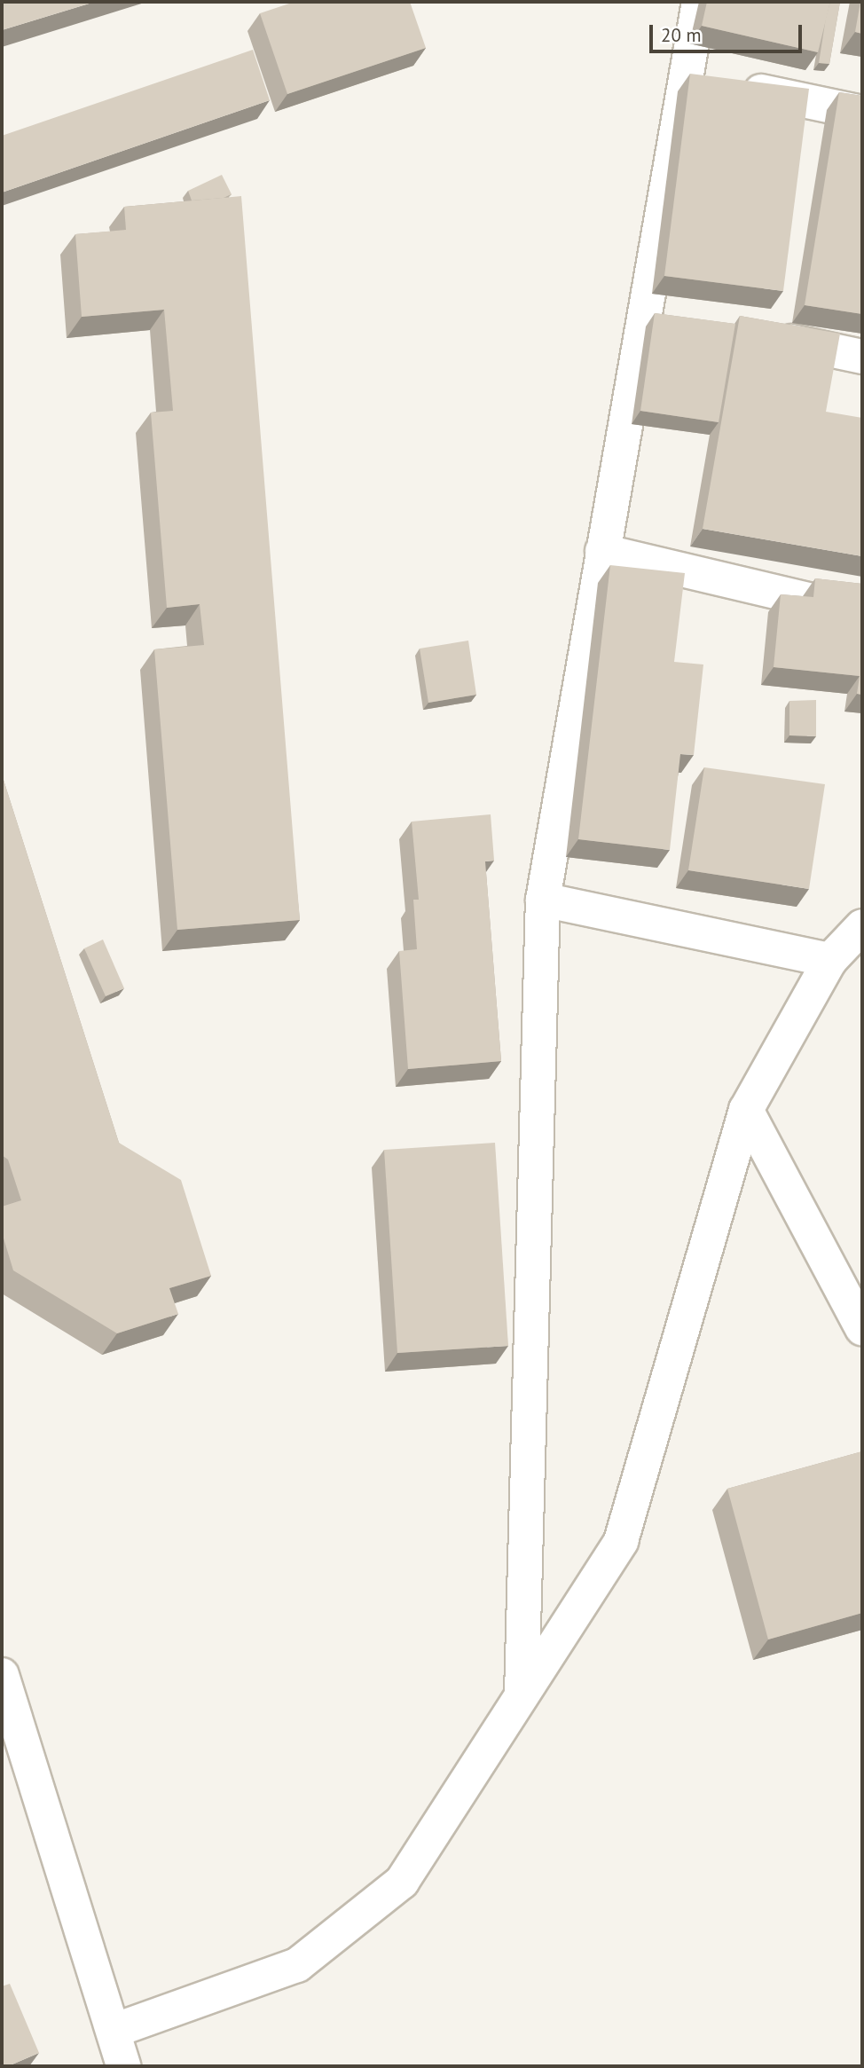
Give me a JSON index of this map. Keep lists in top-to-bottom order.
{
  "scale_bar": "20 m"
}
